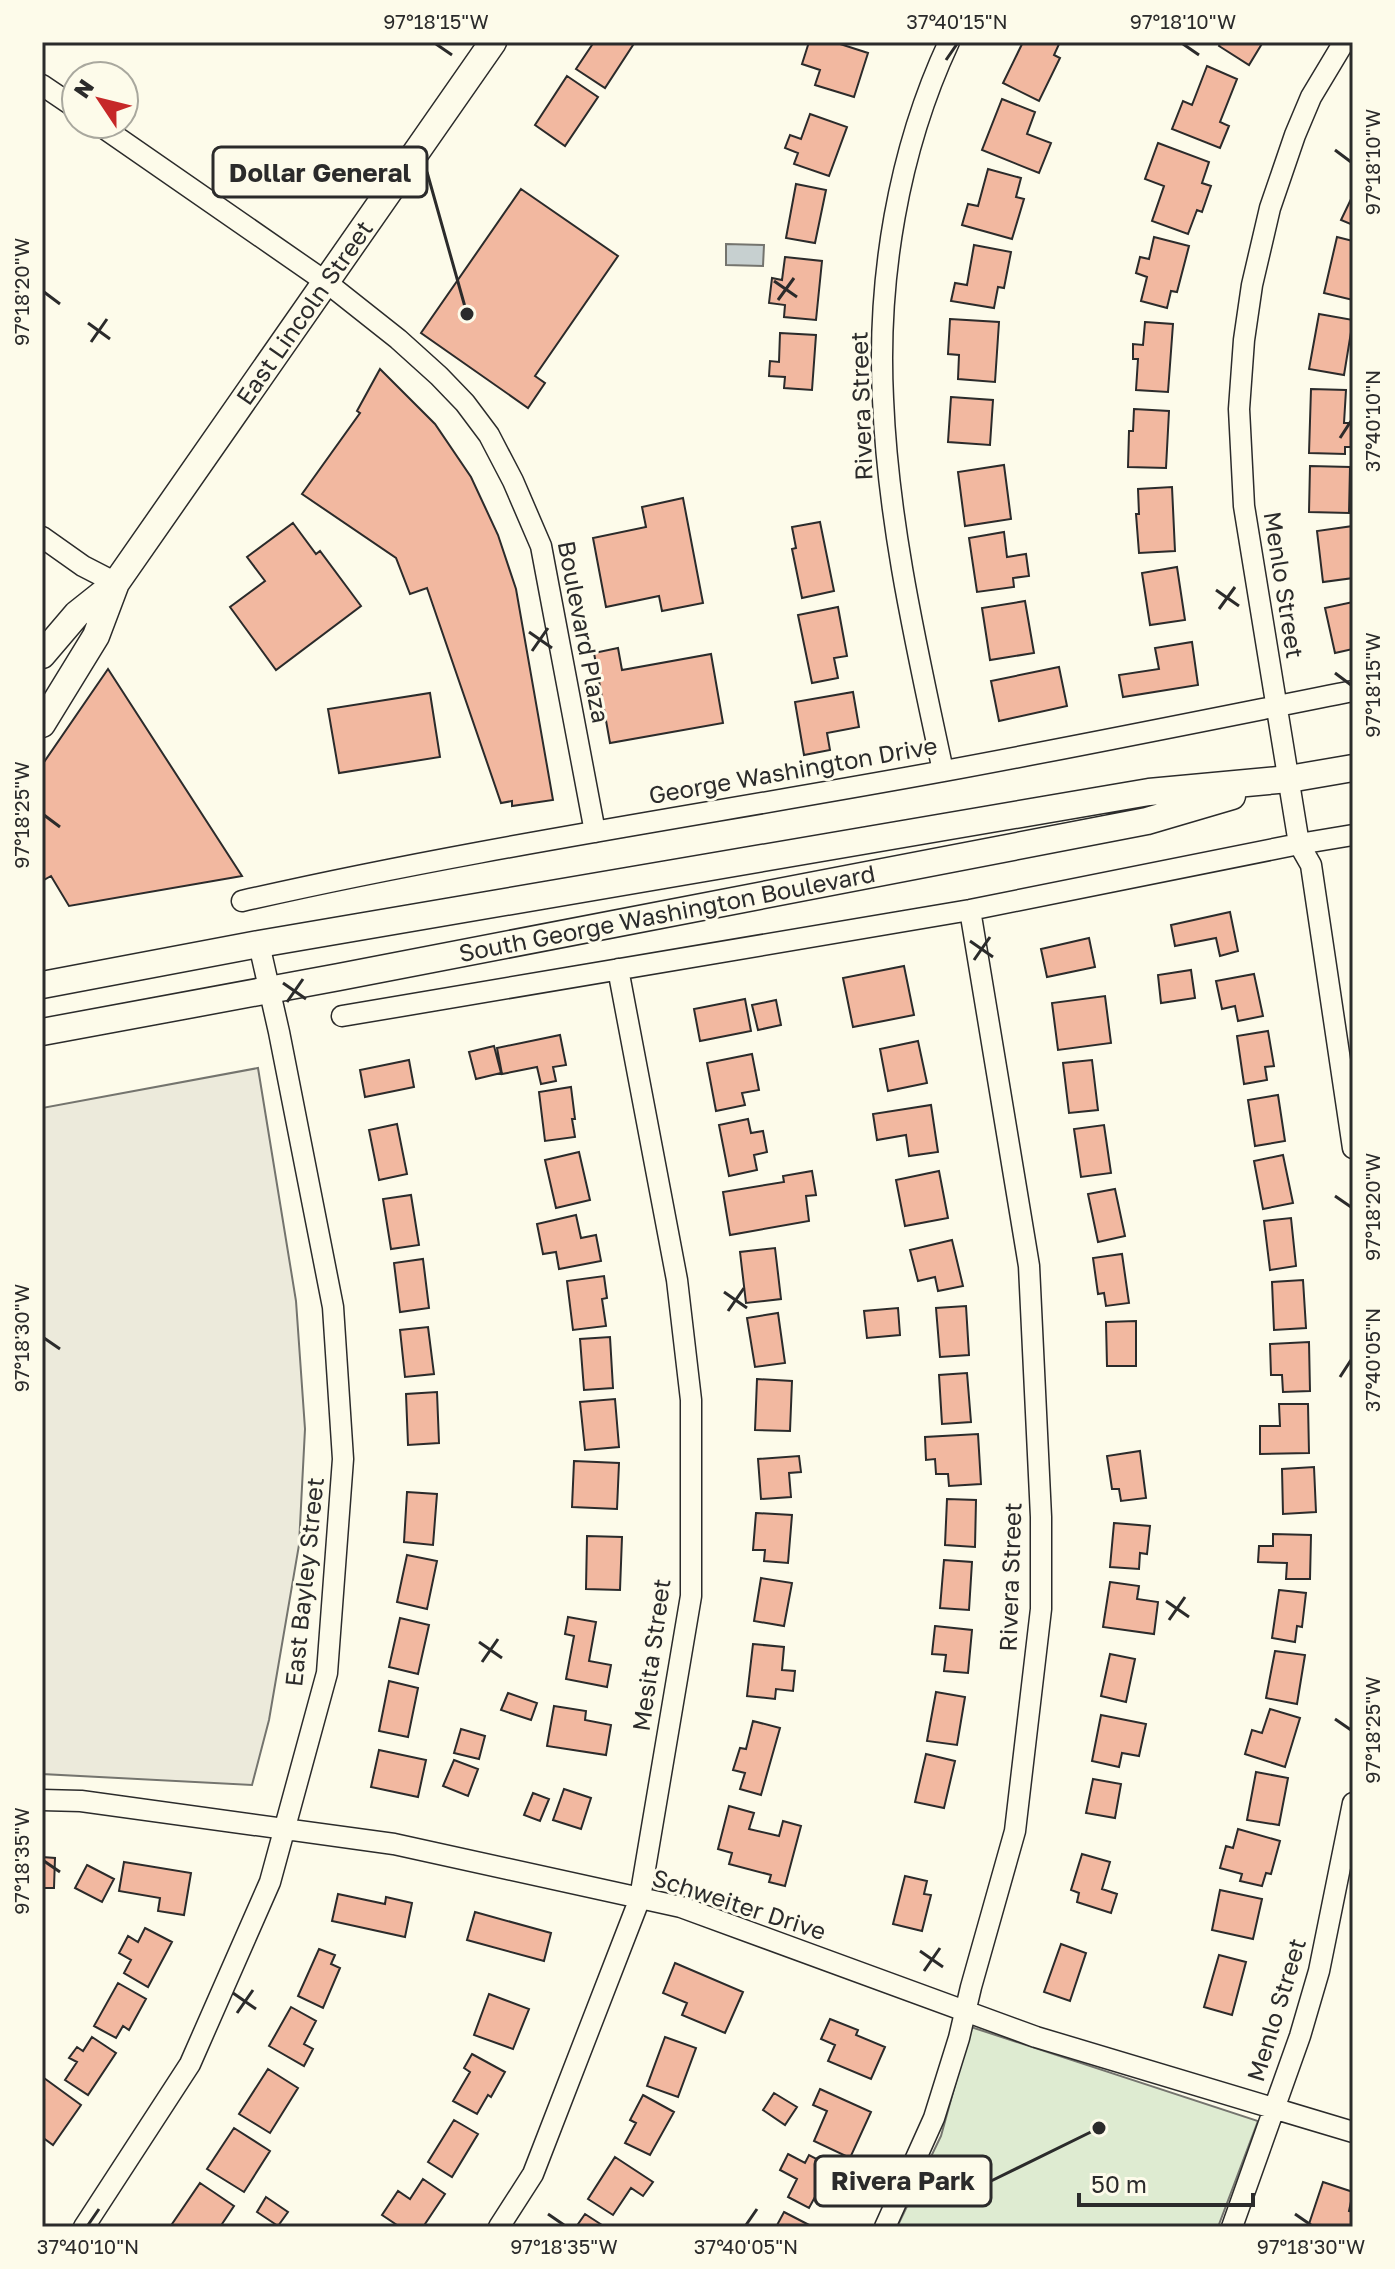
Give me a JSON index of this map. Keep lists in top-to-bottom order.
{
  "streets": {
    "street": [
      "East Lincoln Street",
      "Rivera Street",
      "Menlo Street",
      "Boulevard Plaza",
      "George Washington Drive",
      "South George Washington Boulevard",
      "East Bayley Street",
      "Mesita Street",
      "Schweiter Drive"
    ]
  },
  "crossings": [
    ["East Lincoln Street", "Boulevard Plaza"],
    ["Rivera Street", "George Washington Drive"],
    ["Rivera Street", "Schweiter Drive"],
    ["Menlo Street", "George Washington Drive"],
    ["Menlo Street", "South George Washington Boulevard"],
    ["Menlo Street", "Schweiter Drive"],
    ["Boulevard Plaza", "George Washington Drive"],
    ["South George Washington Boulevard", "East Bayley Street"],
    ["East Bayley Street", "Schweiter Drive"],
    ["Mesita Street", "Schweiter Drive"]
  ],
  "places": ["Dollar General", "Rivera Park"],
  "scale_bar": "50 m",
  "north": "top left",
  "coordinates": [
    "97°18'15\"W",
    "37°40'15\"N",
    "97°18'10\"W",
    "97°18'20\"W",
    "37°40'10\"N",
    "97°18'25\"W",
    "97°18'30\"W",
    "37°40'05\"N",
    "97°18'35\"W"
  ]
}
